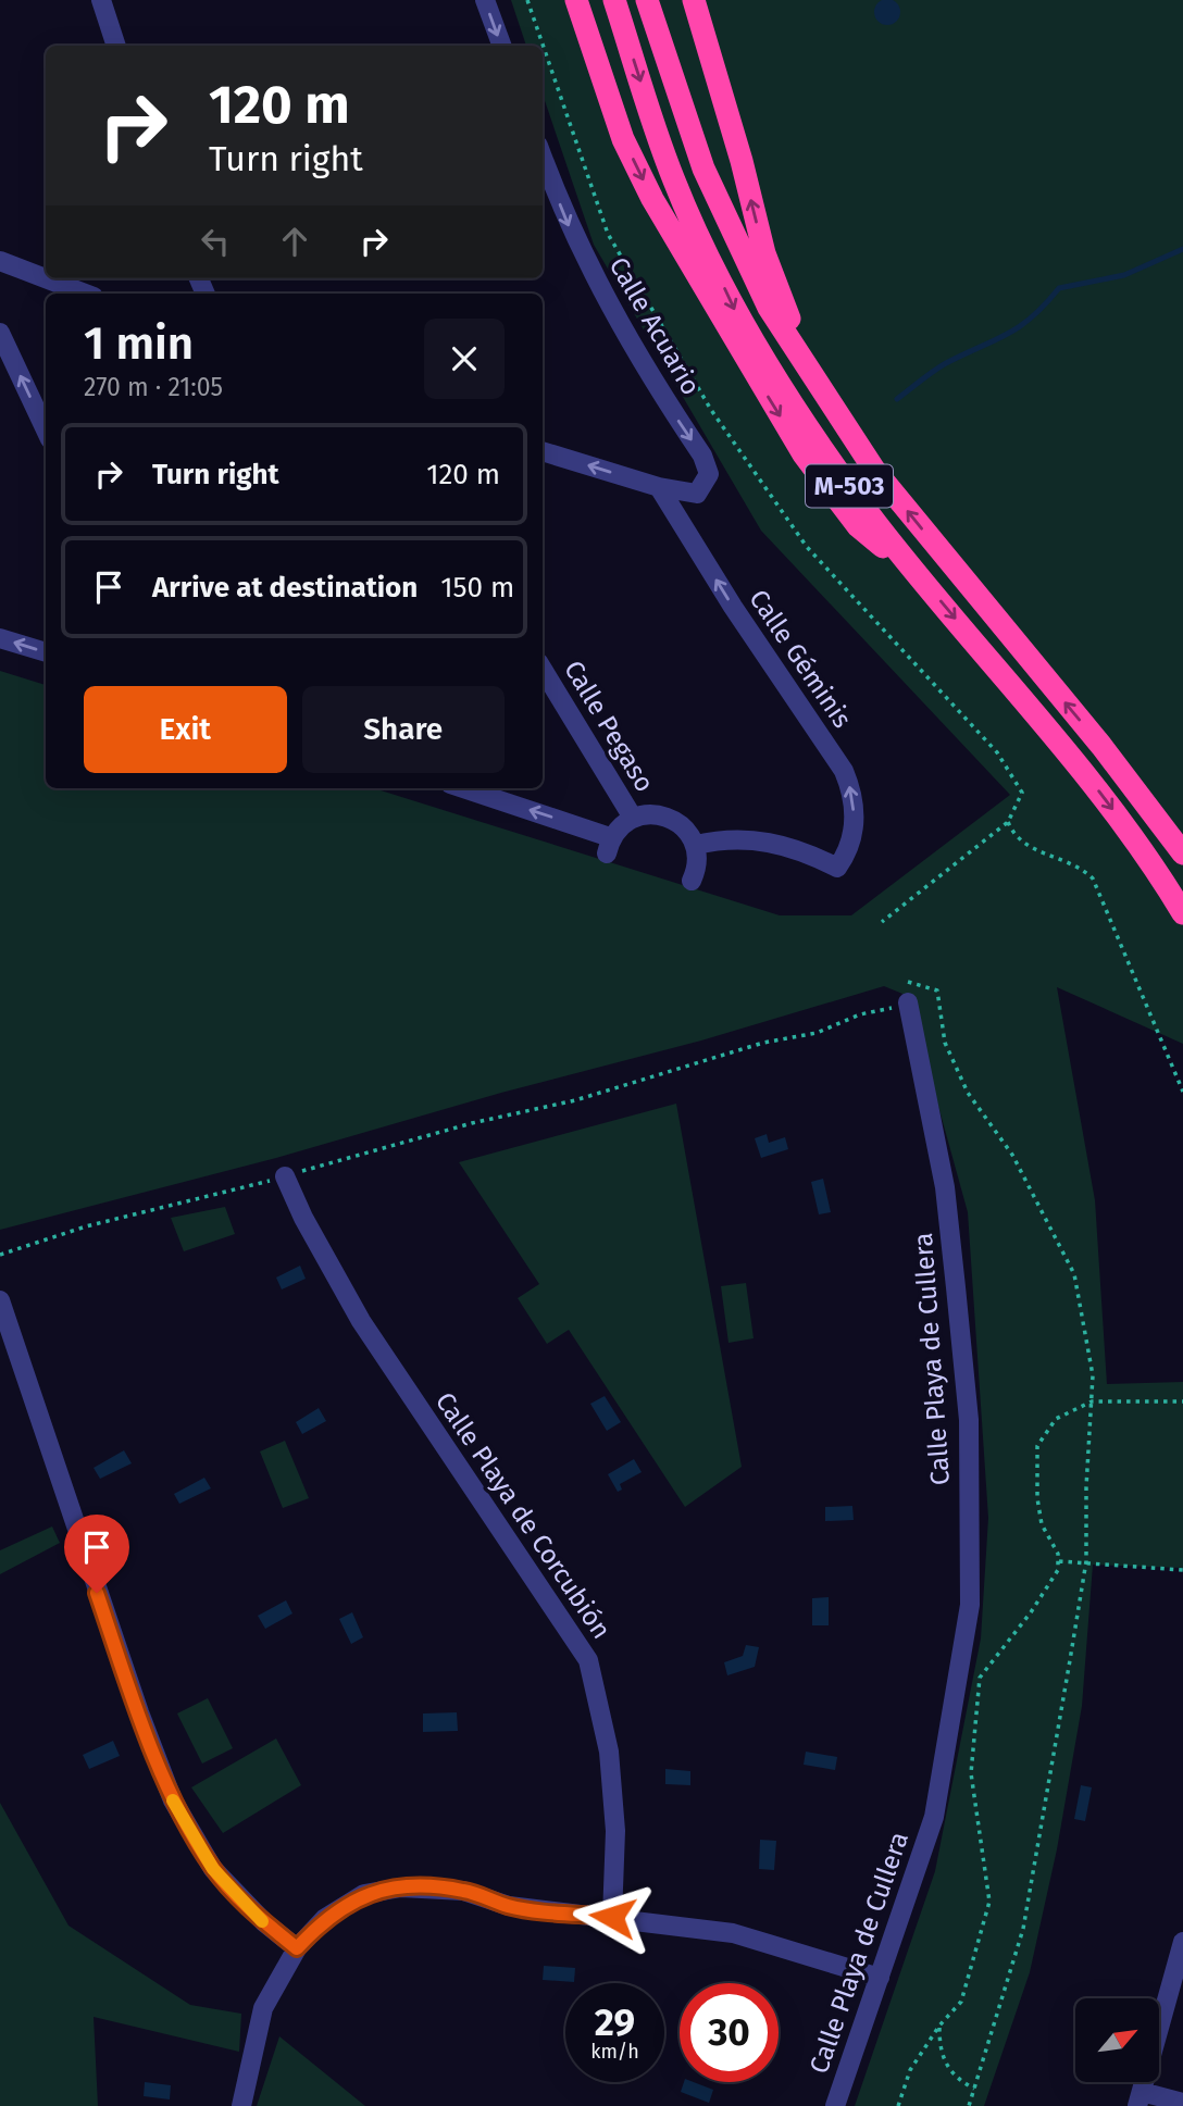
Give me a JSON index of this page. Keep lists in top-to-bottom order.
{
  "streets": {
    "highway": ["M-503"],
    "street": [
      "Calle Acuario",
      "Calle Géminis",
      "Calle Pegaso",
      "Calle Playa de Cullera",
      "Calle Playa de Corcubión"
    ]
  },
  "crossings": [
    ["Calle Acuario", "Calle Géminis"]
  ],
  "one_way": ["Calle Acuario"],
  "north": "top right",
  "page": {
    "turn": ["120 m", "Turn right"],
    "heading": ["1 min", "270 m · 21:05"],
    "list": [
      {
        "name": "Turn right",
        "value": "120 m"
      },
      {
        "name": "Arrive at destination",
        "value": "150 m"
      }
    ],
    "buttons": ["Exit", "Share"],
    "speed": "29 km/h",
    "limit": "30"
  }
}
